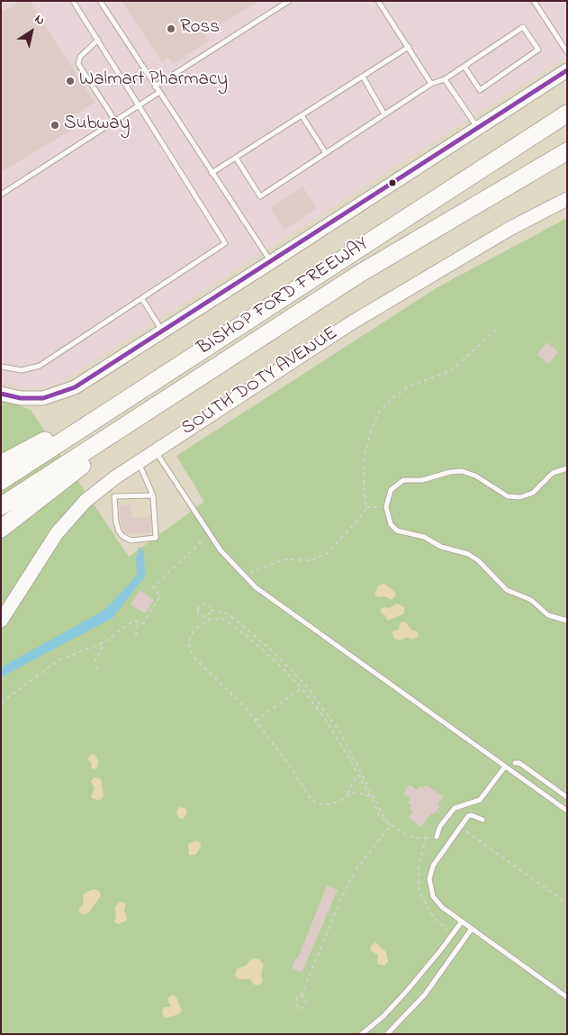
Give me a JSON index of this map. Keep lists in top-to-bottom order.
{
  "streets": {
    "highway": ["BISHOP FORD FREEWAY"],
    "street": ["SOUTH DOTY AVENUE"]
  },
  "places": ["Ross", "Walmart Pharmacy", "Subway"],
  "north": "top right"
}
